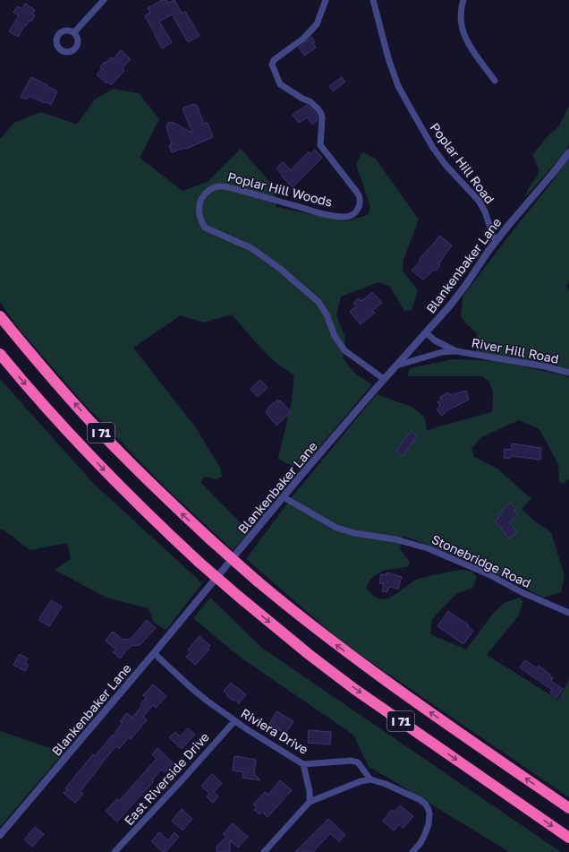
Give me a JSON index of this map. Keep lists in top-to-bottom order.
{
  "streets": {
    "highway": ["I 71"],
    "street": [
      "Poplar Hill Road",
      "Poplar Hill Woods",
      "Blankenbaker Lane",
      "River Hill Road",
      "Stonebridge Road",
      "Riviera Drive",
      "East Riverside Drive"
    ]
  },
  "crossings": [
    ["Poplar Hill Road", "Blankenbaker Lane"],
    ["Poplar Hill Woods", "Blankenbaker Lane"],
    ["Blankenbaker Lane", "River Hill Road"],
    ["Blankenbaker Lane", "Stonebridge Road"],
    ["Blankenbaker Lane", "Riviera Drive"],
    ["Riviera Drive", "East Riverside Drive"]
  ]
}
